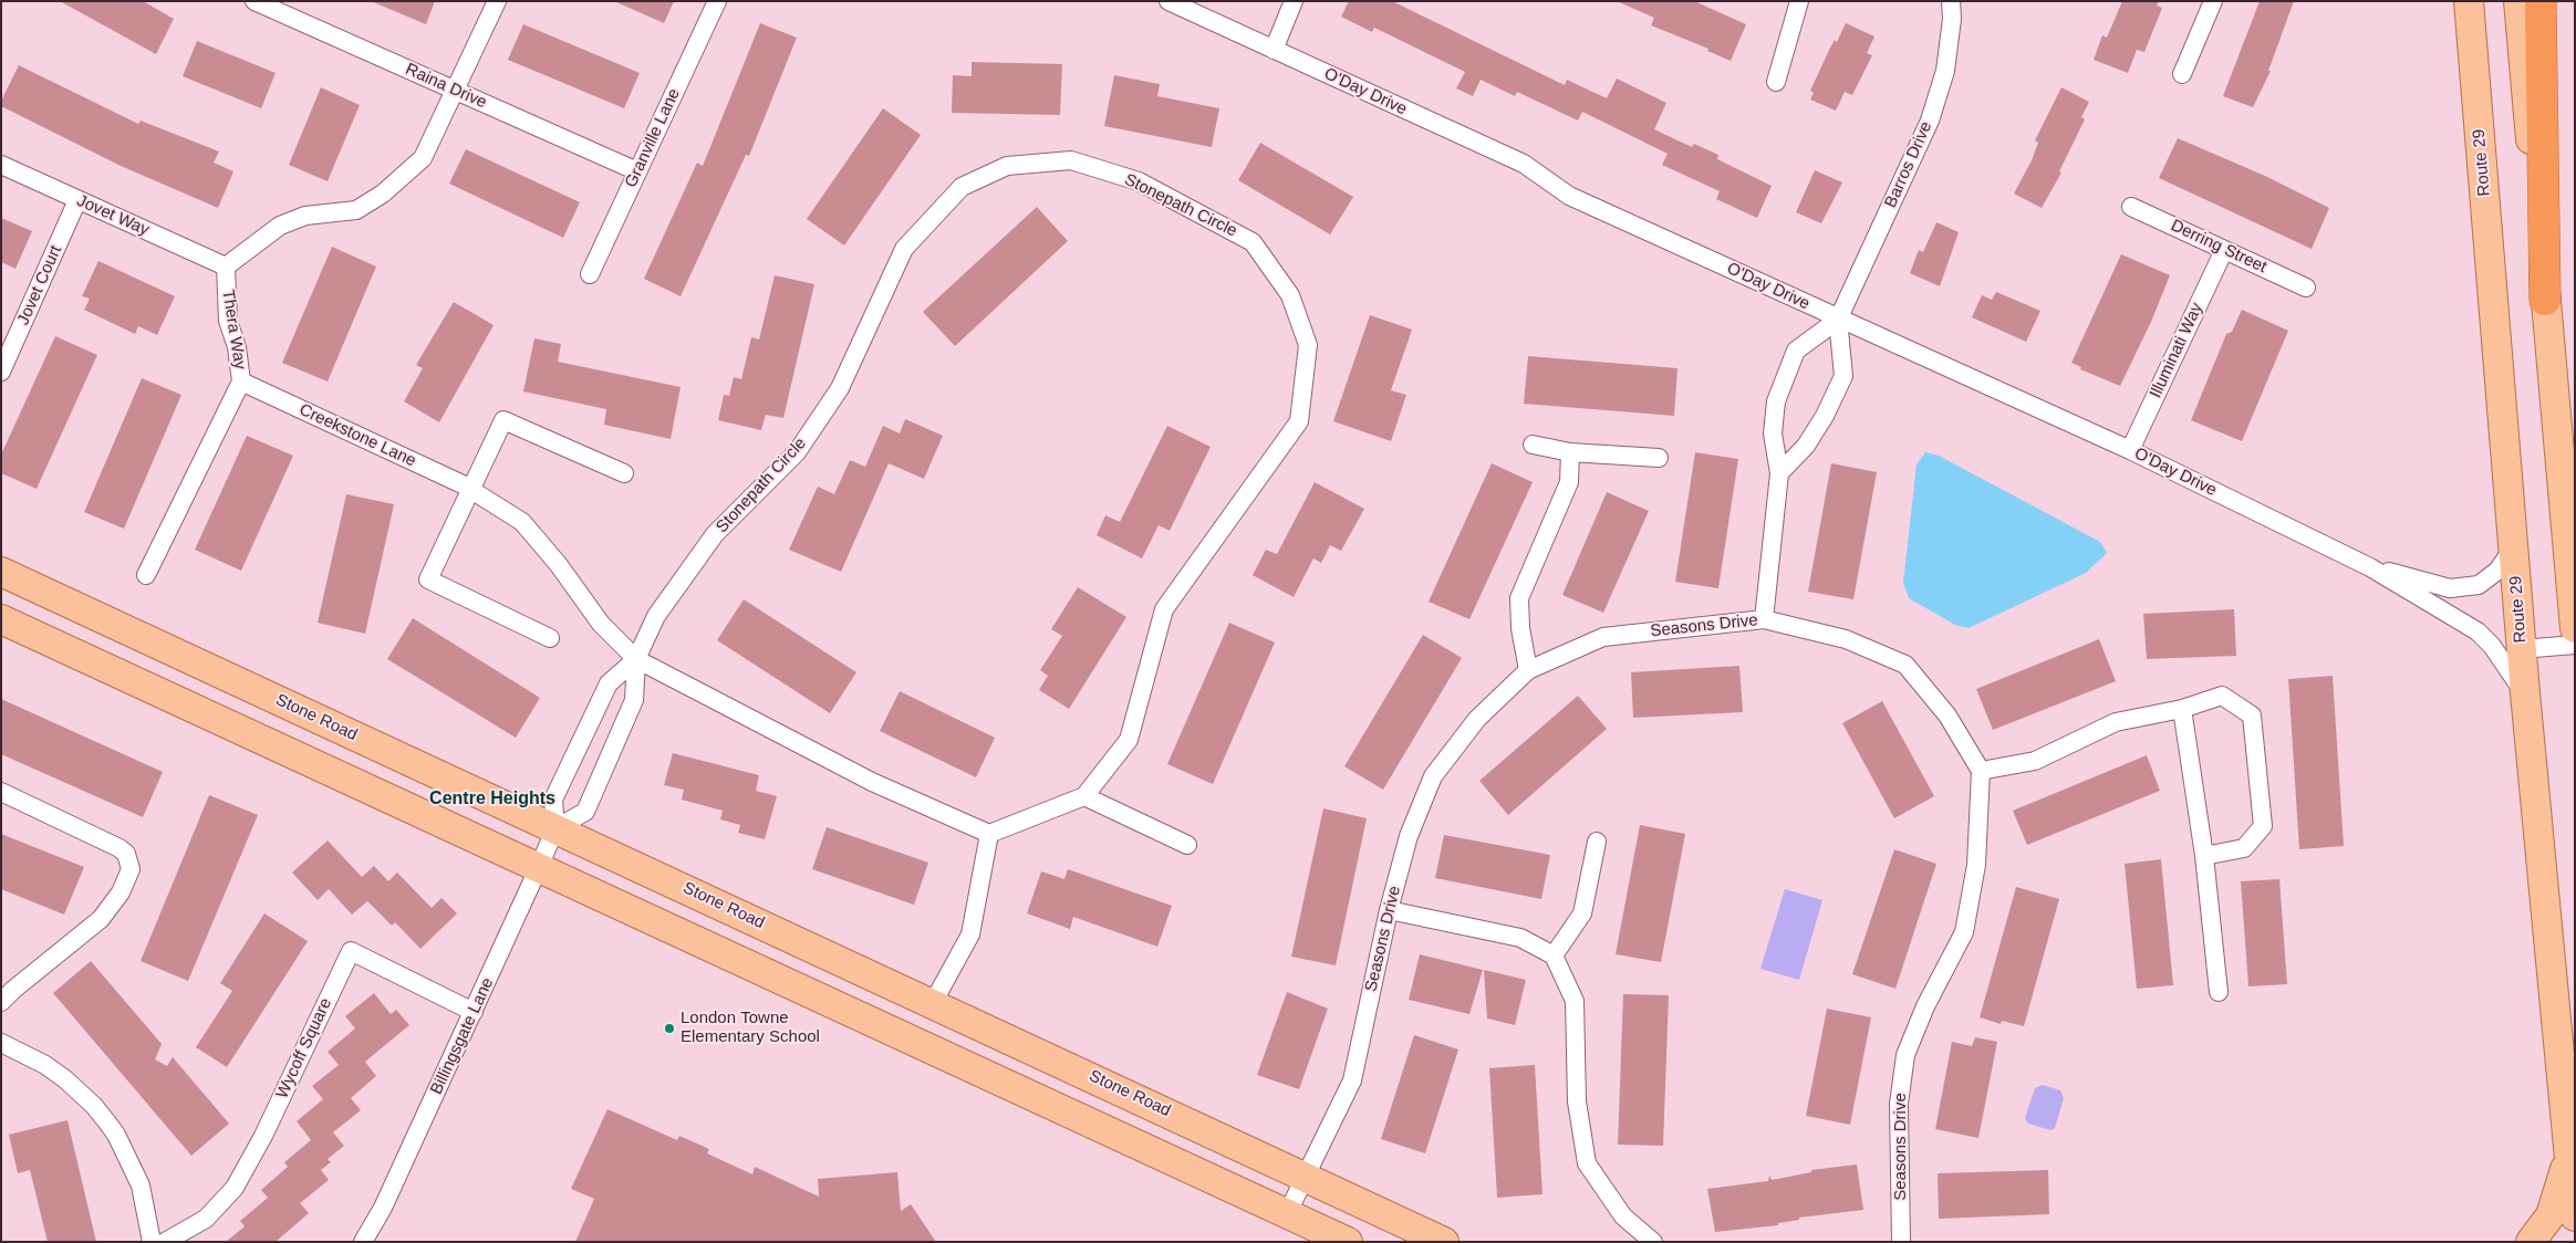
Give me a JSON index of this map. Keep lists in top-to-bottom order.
{
  "streets": {
    "main road": ["Route 29", "Stone Road"],
    "street": [
      "Raina Drive",
      "O'Day Drive",
      "Granville Lane",
      "Barros Drive",
      "Stonepath Circle",
      "Jovet Way",
      "Derring Street",
      "Jovet Court",
      "Thera Way",
      "Illuminati Way",
      "Creekstone Lane",
      "Seasons Drive",
      "Billingsgate Lane",
      "Wycoff Square"
    ]
  },
  "crossings": [
    ["Raina Drive", "Granville Lane"],
    ["Raina Drive", "Thera Way"],
    ["O'Day Drive", "Route 29"],
    ["O'Day Drive", "Barros Drive"],
    ["O'Day Drive", "Illuminati Way"],
    ["Stonepath Circle", "Creekstone Lane"],
    ["Stonepath Circle", "Stone Road"],
    ["Stonepath Circle", "Billingsgate Lane"],
    ["Jovet Way", "Jovet Court"],
    ["Jovet Way", "Thera Way"],
    ["Derring Street", "Illuminati Way"],
    ["Thera Way", "Creekstone Lane"],
    ["Seasons Drive", "Stone Road"],
    ["Stone Road", "Billingsgate Lane"],
    ["Billingsgate Lane", "Wycoff Square"]
  ],
  "districts": ["Centre Heights"],
  "places": ["London Towne Elementary School"]
}
